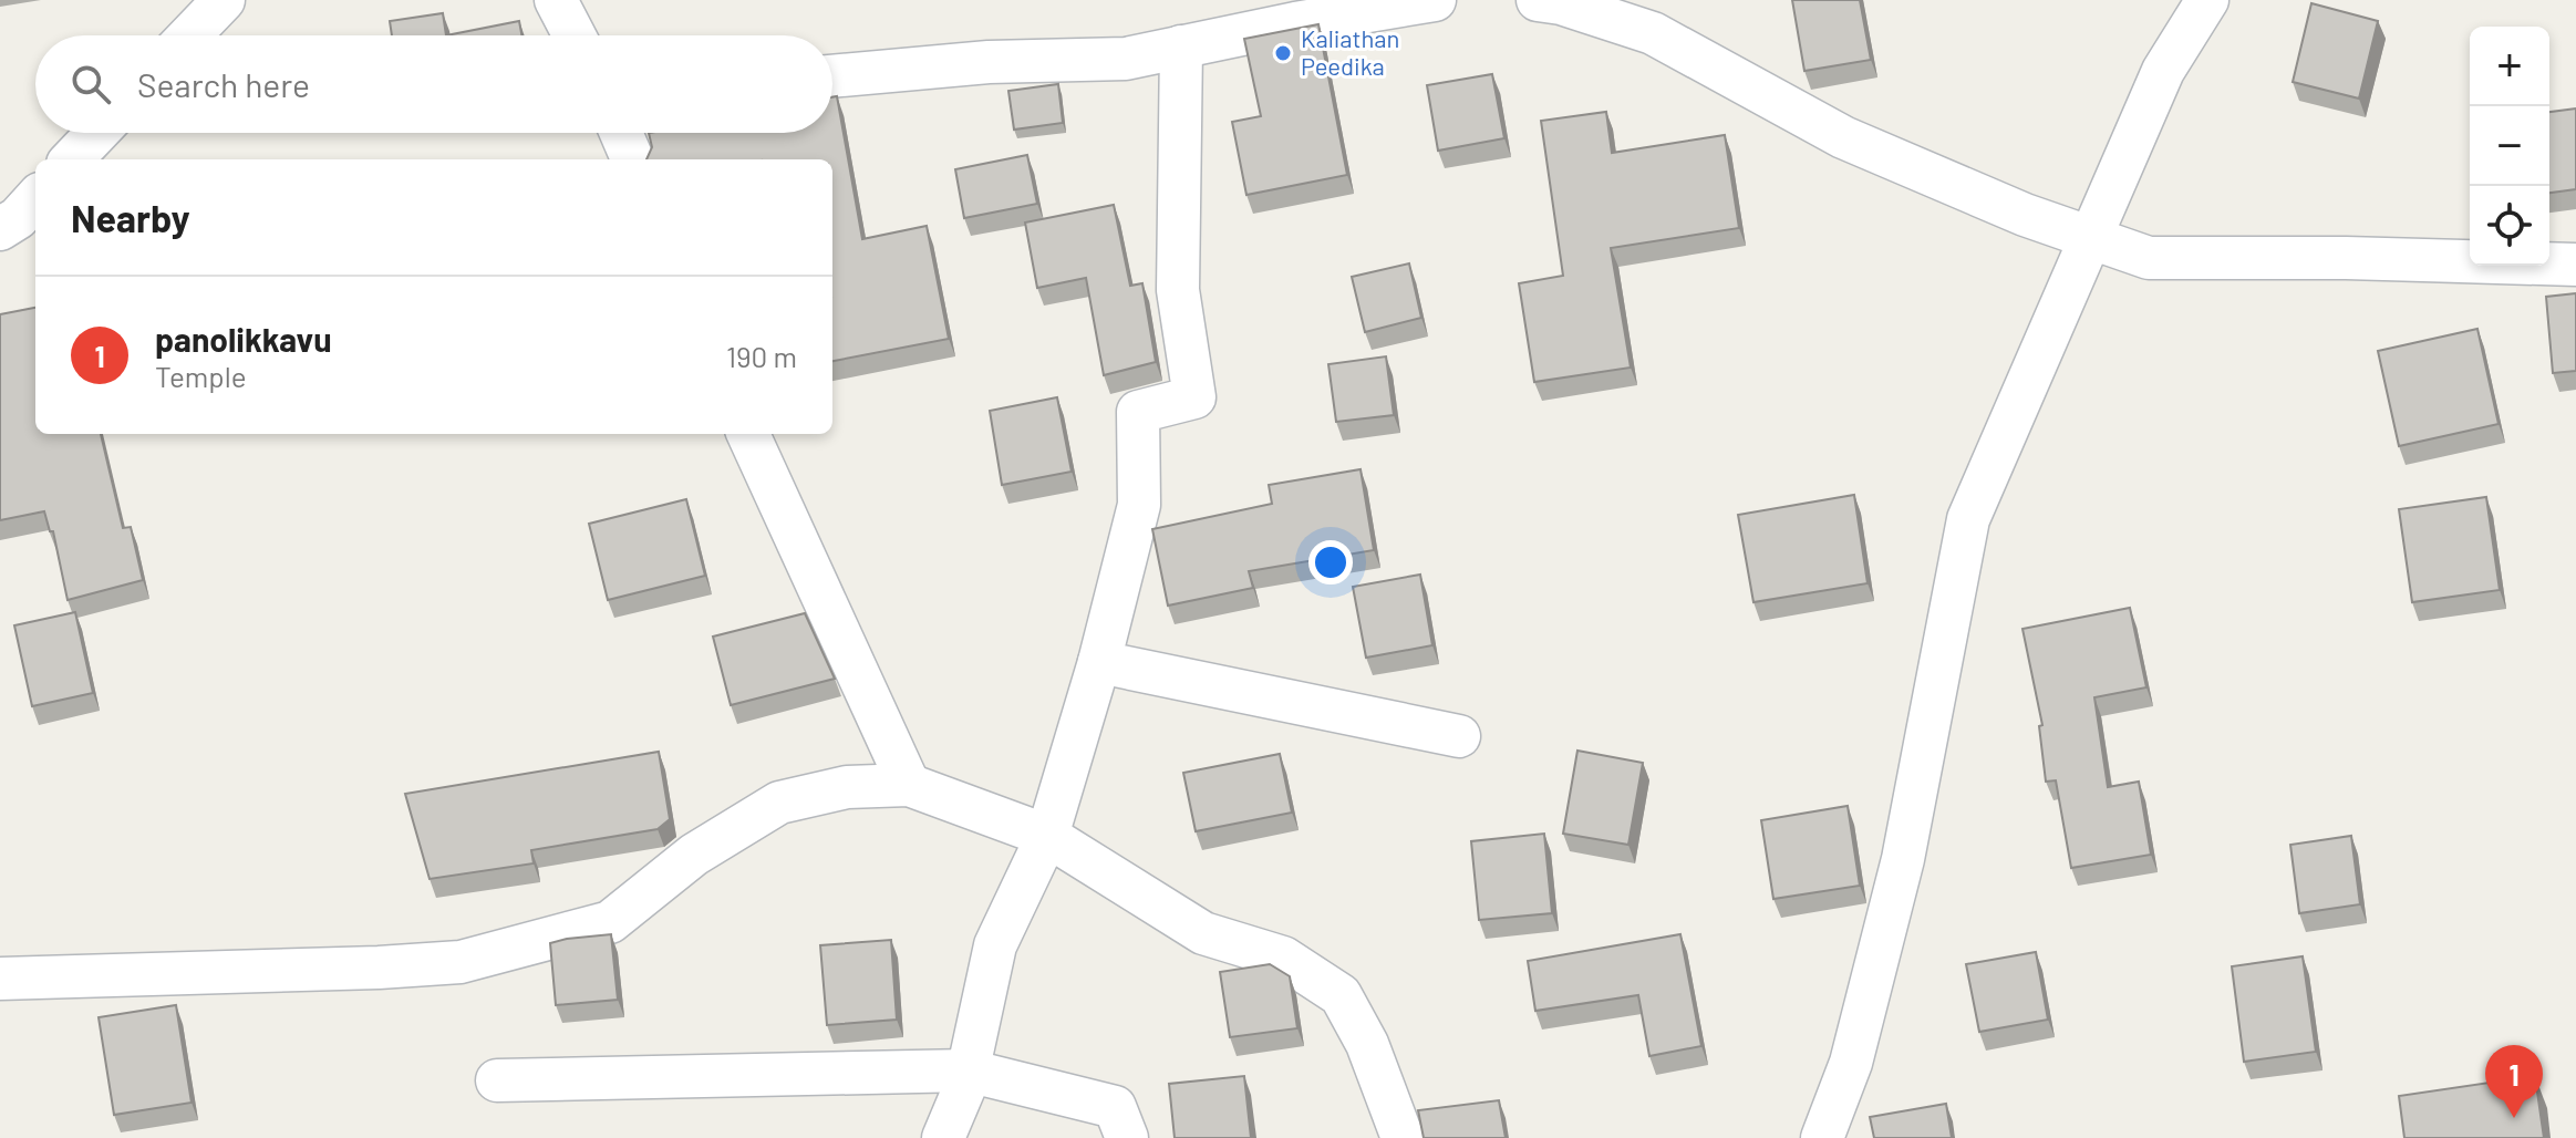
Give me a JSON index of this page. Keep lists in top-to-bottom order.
{
  "places": ["Kaliathan Peedika"],
  "page": {
    "map_buttons": ["+", "−"],
    "search": "Search here",
    "heading": "Nearby",
    "list": [
      {
        "mark": "1",
        "name": "panolikkavu",
        "note": "Temple",
        "value": "190 m"
      }
    ],
    "pins": "1"
  }
}
